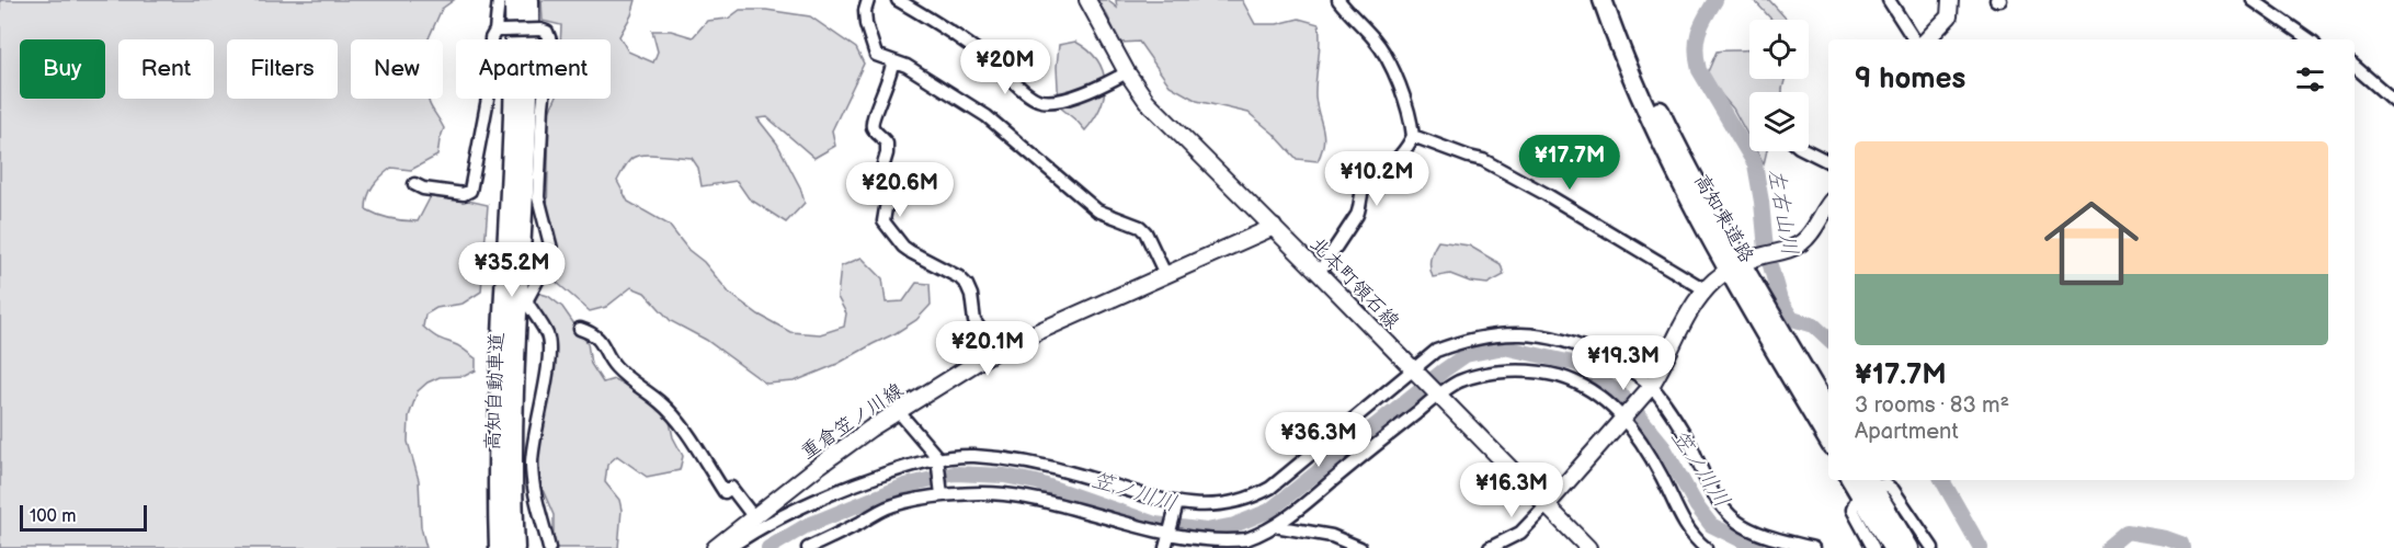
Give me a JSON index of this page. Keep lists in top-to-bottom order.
{
  "streets": {
    "highway": ["高知東道路", "高知自動車道"],
    "main road": ["北本町領石線", "重倉笠ノ川線"]
  },
  "crossings": [
    ["北本町領石線", "重倉笠ノ川線"]
  ],
  "water": ["左右山川", "笠ノ川川"],
  "scale_bar": "100 m",
  "page": {
    "price": [
      "¥20M",
      "¥17.7M",
      "¥10.2M",
      "¥20.6M",
      "¥35.2M",
      "¥20.1M",
      "¥19.3M",
      "¥36.3M",
      "¥16.3M"
    ],
    "chip": [
      "Buy",
      "Rent",
      "Filters",
      "New",
      "Apartment"
    ],
    "heading": "9 homes",
    "list": [
      {
        "name": "¥17.7M",
        "note": "3 rooms · 83 m² · Apartment"
      }
    ],
    "scale": "100 m"
  }
}
